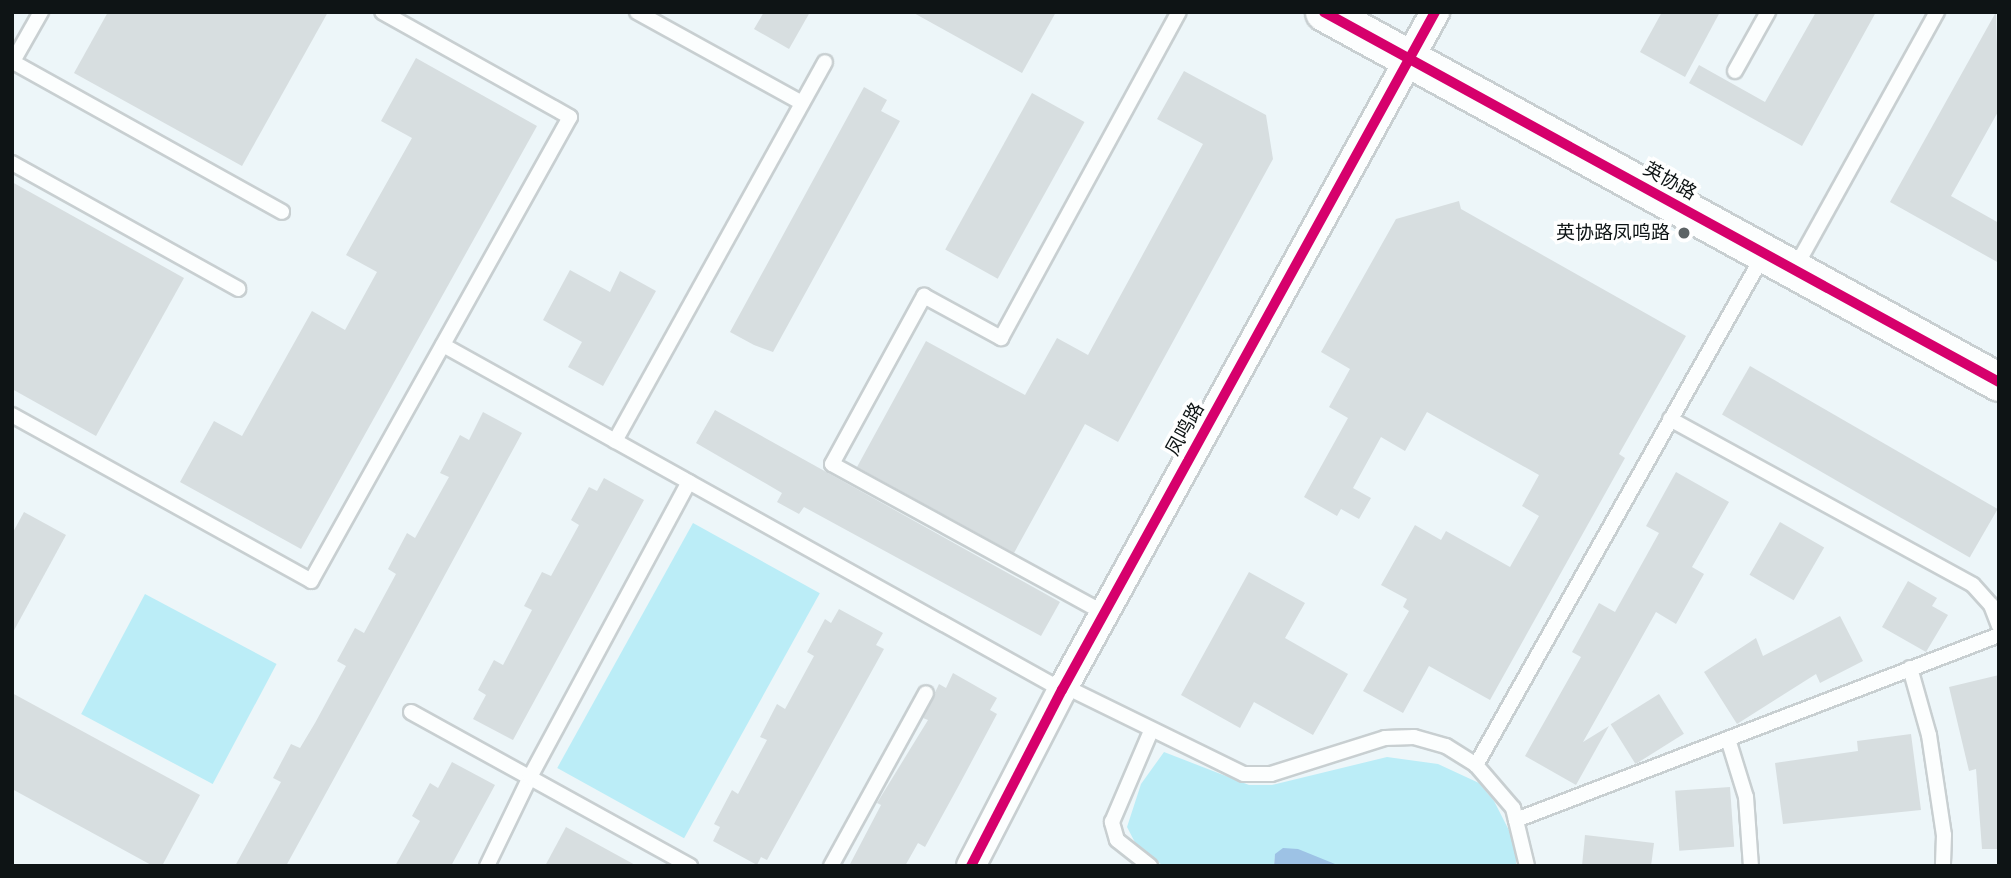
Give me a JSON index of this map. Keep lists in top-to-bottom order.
{
  "streets": {
    "street": ["英协路", "凤鸣路"]
  },
  "crossings": [
    ["英协路", "凤鸣路"]
  ],
  "places": ["英协路凤鸣路"]
}
